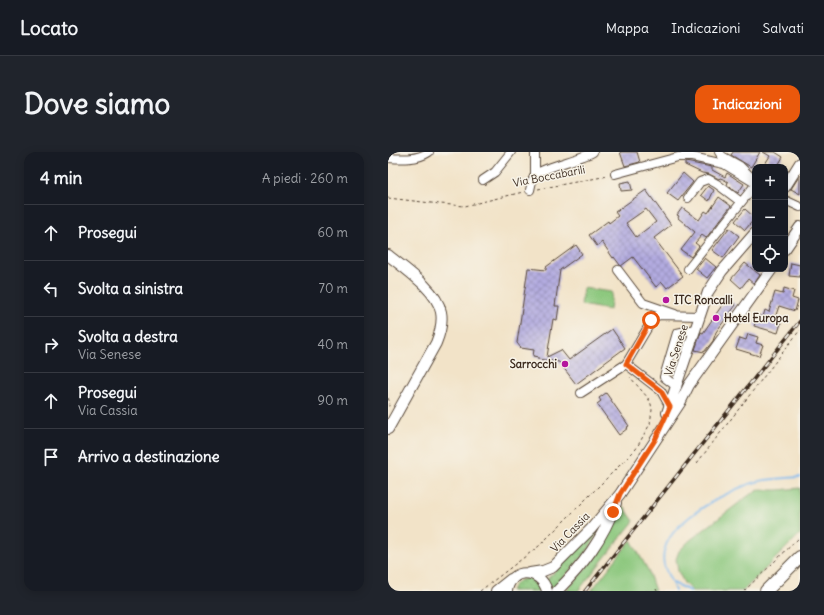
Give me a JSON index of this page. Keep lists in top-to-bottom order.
{
  "streets": {
    "main road": ["Via Senese", "Via Cassia"],
    "path": ["Via Boccabarili"]
  },
  "crossings": [
    ["Via Senese", "Via Cassia"]
  ],
  "places": ["ITC Roncalli", "Hotel Europa", "Sarrocchi"],
  "page": {
    "header": "Locato",
    "nav": ["Mappa", "Indicazioni", "Salvati"],
    "buttons": "Indicazioni",
    "title": "Dove siamo",
    "heading": ["4 min", "A piedi · 260 m"],
    "map_buttons": ["+", "−"],
    "list": [
      ["Prosegui", "60 m"],
      ["Svolta a sinistra", "70 m"],
      ["Svolta a destra", "Via Senese", "40 m"],
      ["Prosegui", "Via Cassia", "90 m"],
      "Arrivo a destinazione"
    ]
  }
}
